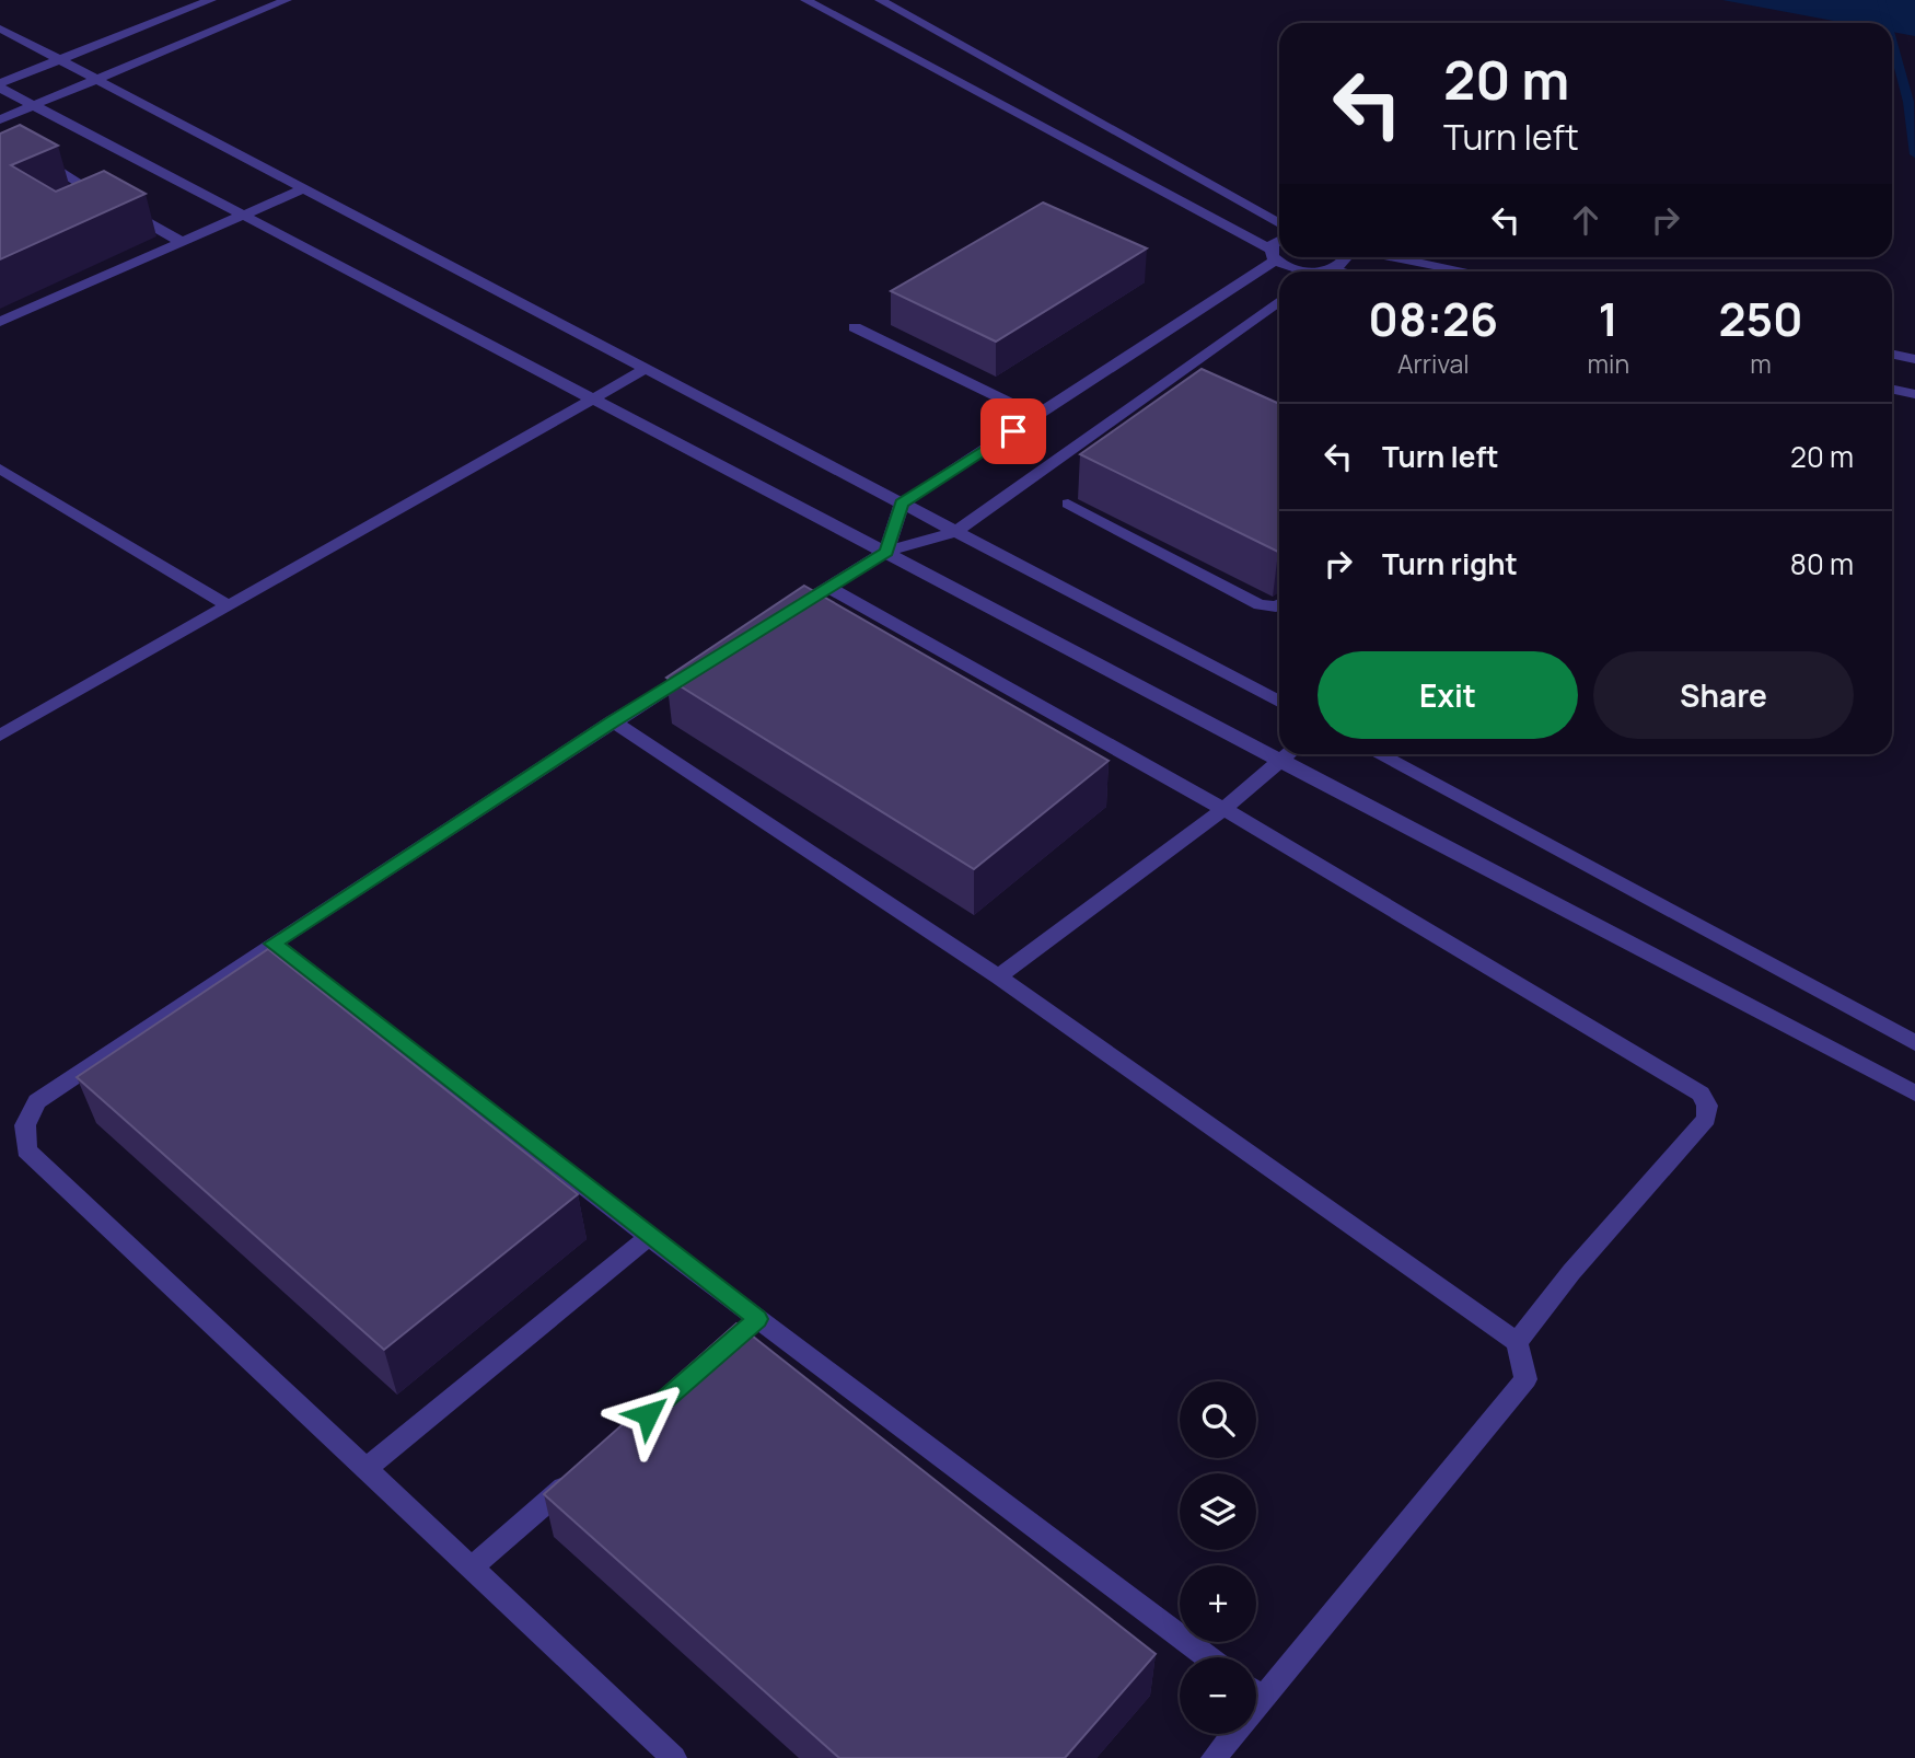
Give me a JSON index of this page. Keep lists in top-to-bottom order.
{
  "page": {
    "turn": ["20 m", "Turn left"],
    "eta": [
      "08:26",
      "Arrival",
      "1",
      "min",
      "250",
      "m"
    ],
    "list": [
      {
        "name": "Turn left",
        "value": "20 m"
      },
      {
        "name": "Turn right",
        "value": "80 m"
      }
    ],
    "buttons": ["Exit", "Share"],
    "map_buttons": ["+", "−"]
  }
}
